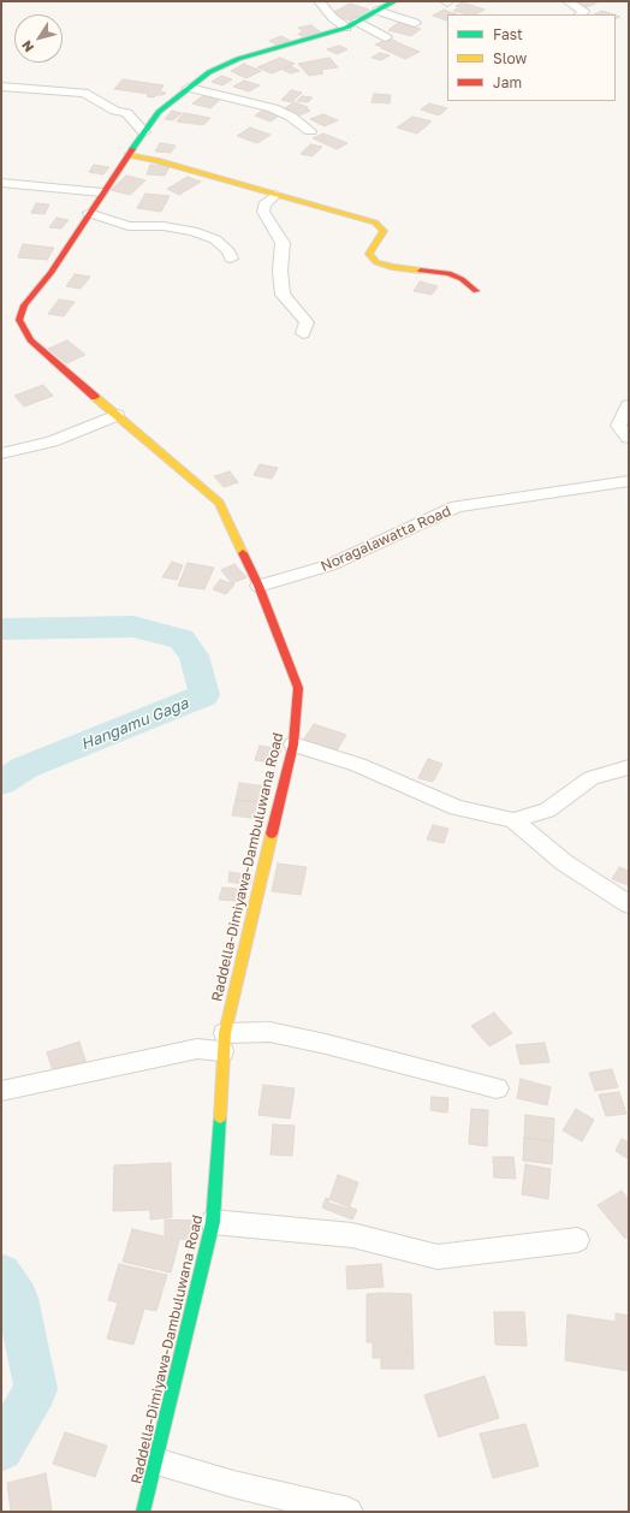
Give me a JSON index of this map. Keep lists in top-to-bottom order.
{
  "streets": {
    "street": ["Noragalawatta Road", "Raddella-Dimiyawa-Dambuluwana Road"]
  },
  "crossings": [
    ["Noragalawatta Road", "Raddella-Dimiyawa-Dambuluwana Road"]
  ],
  "water": ["Hangamu Gaga"],
  "legend": ["Fast", "Slow", "Jam"],
  "north": "bottom left"
}
